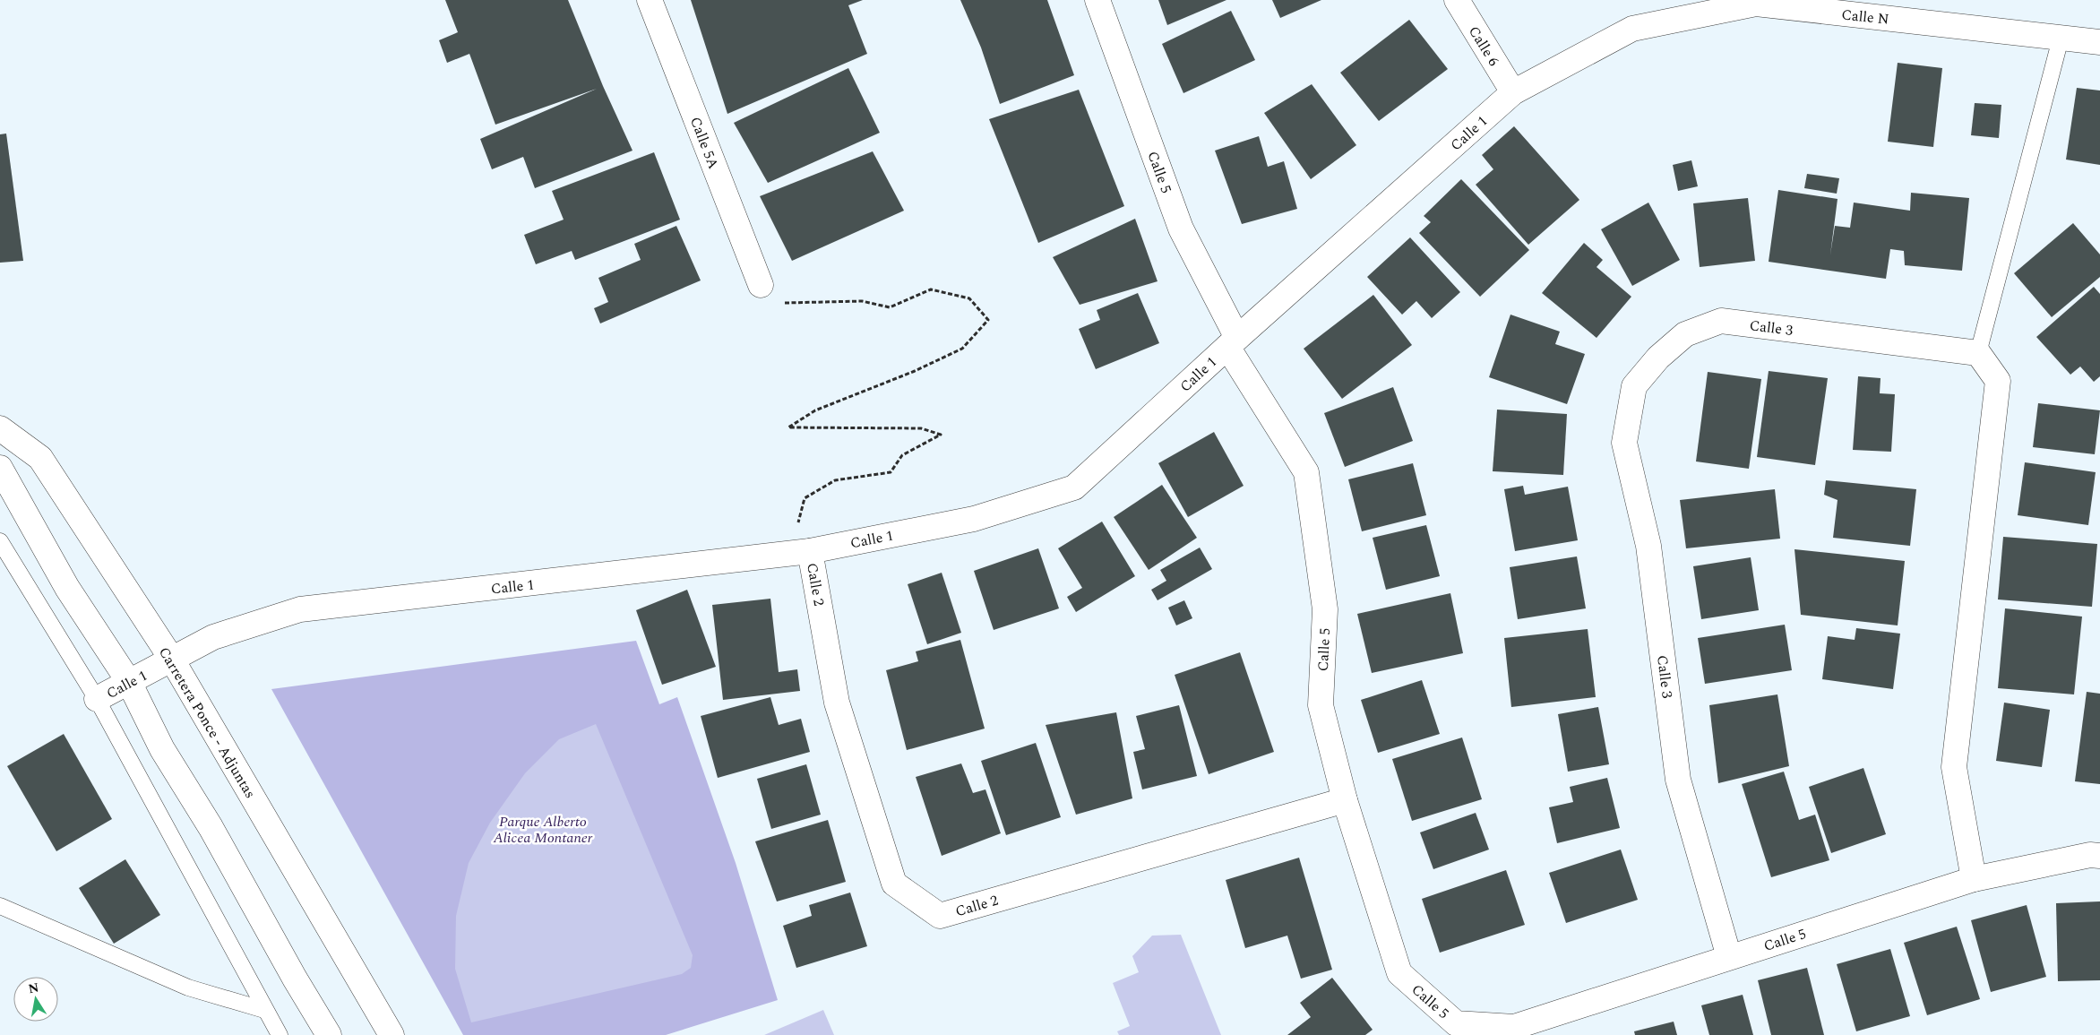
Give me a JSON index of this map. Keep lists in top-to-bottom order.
{
  "streets": {
    "street": [
      "Calle N",
      "Calle 6",
      "Calle 1",
      "Calle 5A",
      "Calle 5",
      "Calle 3",
      "Calle 2",
      "Carretera Ponce - Adjuntas"
    ]
  },
  "crossings": [
    ["Calle N", "Calle 6"],
    ["Calle N", "Calle 1"],
    ["Calle 6", "Calle 1"],
    ["Calle 1", "Calle 5"],
    ["Calle 1", "Calle 2"],
    ["Calle 1", "Carretera Ponce - Adjuntas"],
    ["Calle 5", "Calle 3"],
    ["Calle 5", "Calle 2"]
  ],
  "parks": ["Parque Alberto Alicea Montaner"],
  "north": "top"
}
